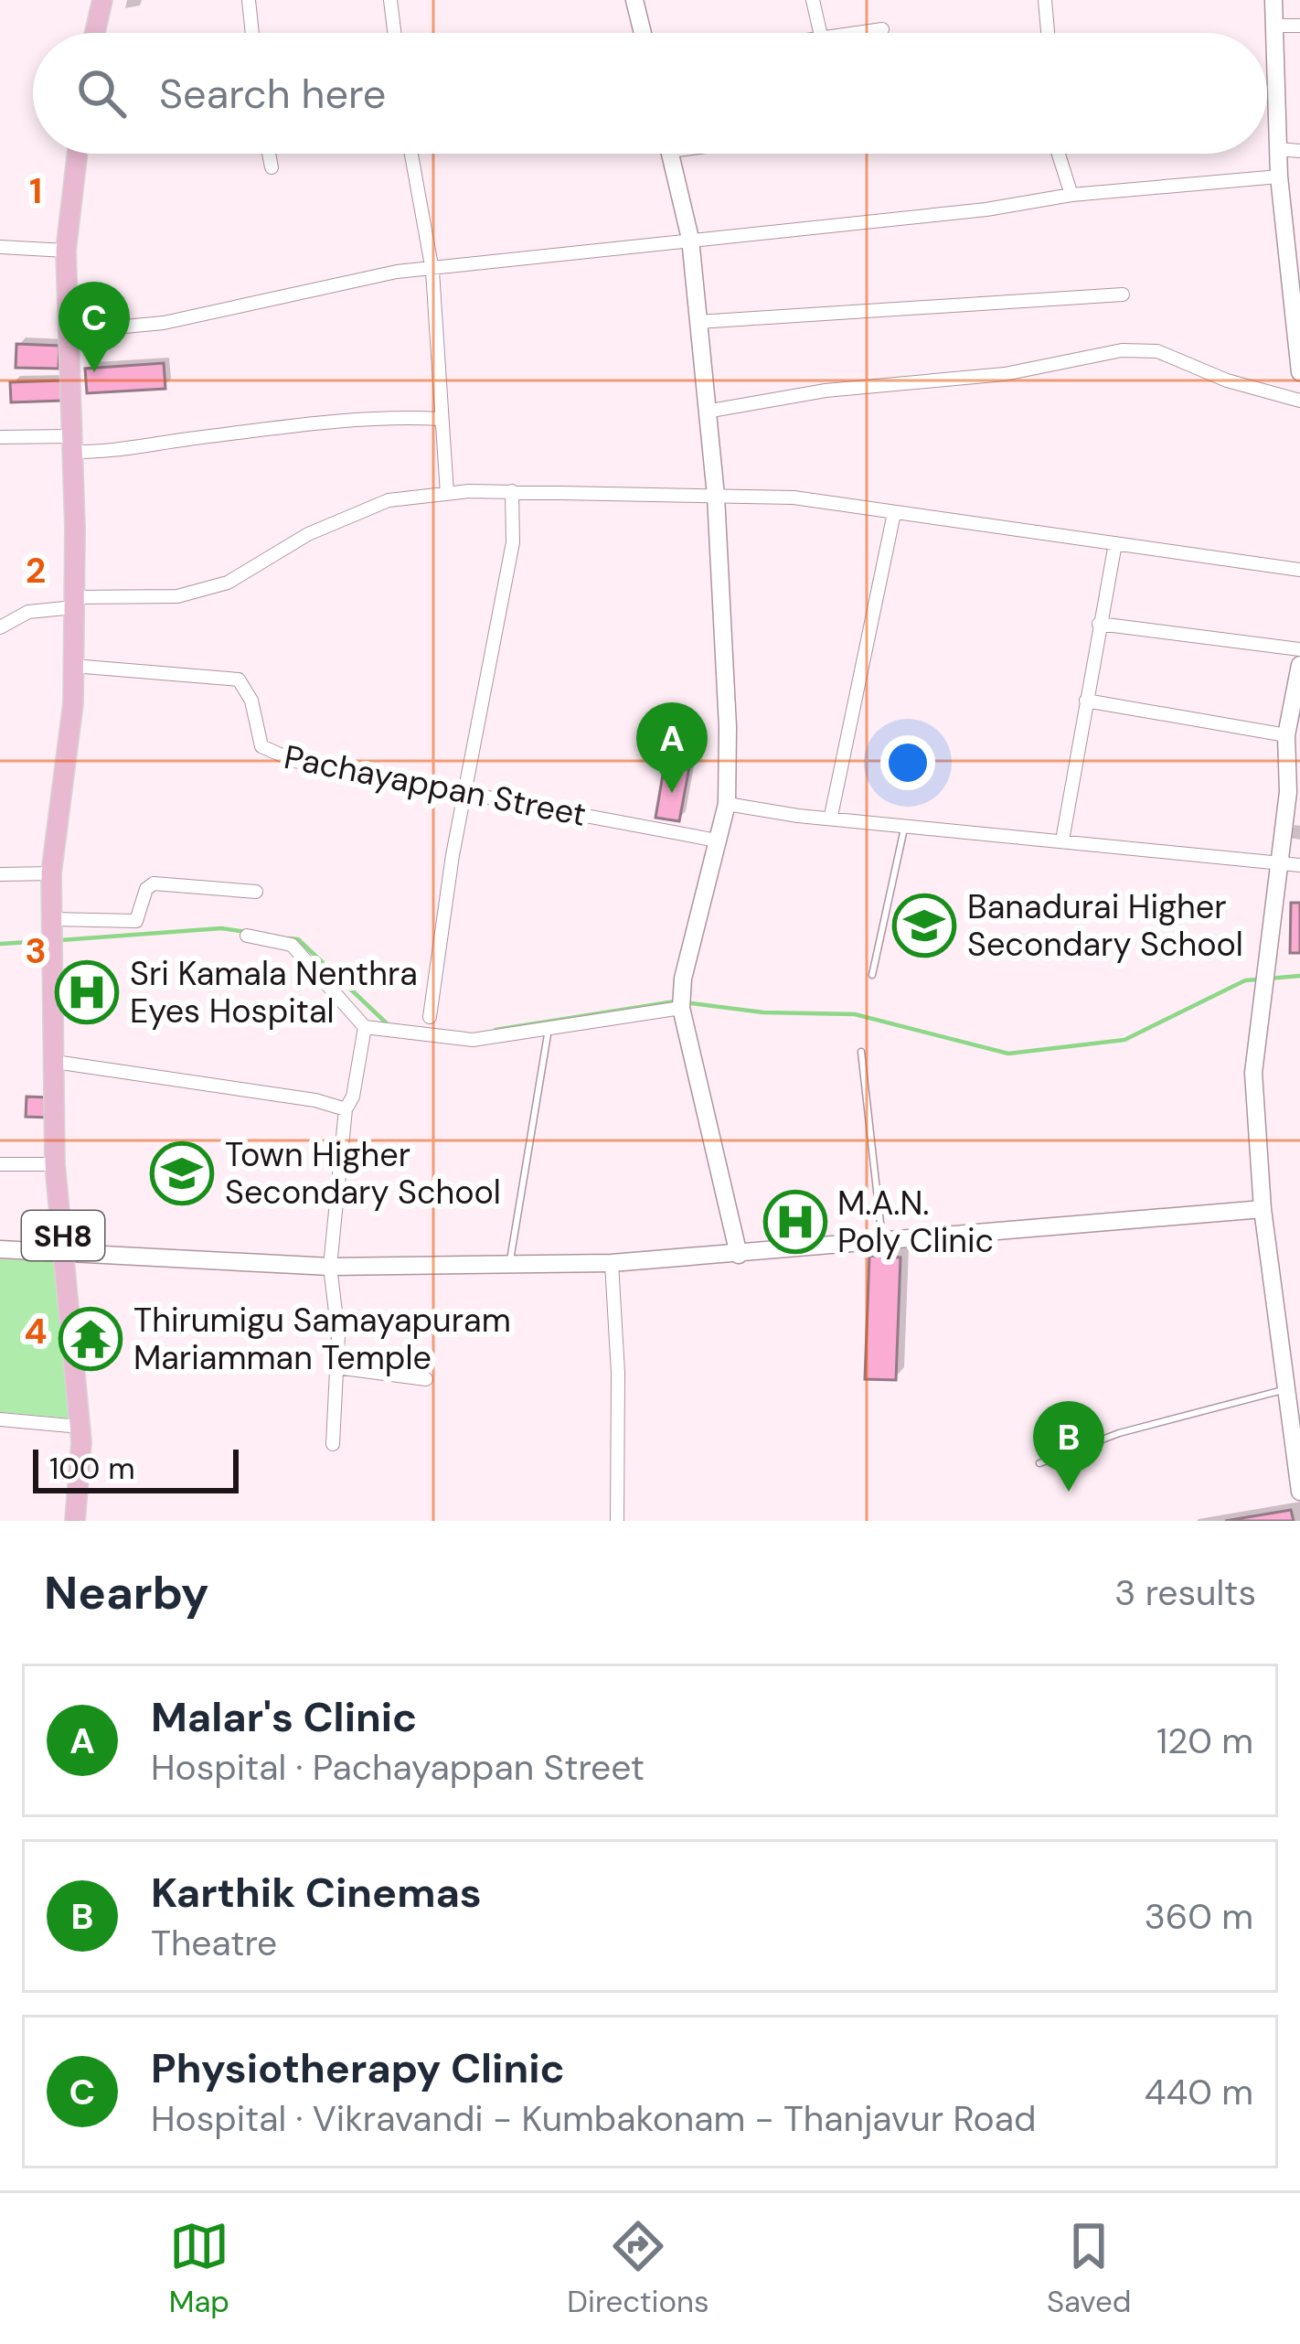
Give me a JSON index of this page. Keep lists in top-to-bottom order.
{
  "streets": {
    "main road": ["SH8"],
    "street": ["Pachayappan Street"]
  },
  "crossings": [
    ["Pachayappan Street", "SH8"]
  ],
  "places": {
    "school or university": ["Banadurai Higher Secondary School", "Town Higher Secondary School"],
    "hospital": ["Sri Kamala Nenthra Eyes Hospital", "M.A.N. Poly Clinic"],
    "temple": ["Thirumigu Samayapuram Mariamman Temple"]
  },
  "scale_bar": "100 m",
  "page": {
    "search": "Search here",
    "pins": ["C", "A", "B"],
    "scale": "100 m",
    "heading": ["Nearby", "3 results"],
    "list": [
      {
        "mark": "A",
        "name": "Malar's Clinic",
        "note": "Hospital · Pachayappan Street",
        "value": "120 m"
      },
      {
        "mark": "B",
        "name": "Karthik Cinemas",
        "note": "Theatre",
        "value": "360 m"
      },
      {
        "mark": "C",
        "name": "Physiotherapy Clinic",
        "note": "Hospital · Vikravandi - Kumbakonam - Thanjavur Road",
        "value": "440 m"
      }
    ],
    "nav": ["Map", "Directions", "Saved"]
  },
  "grid": {
    "rows": [
      "1",
      "2",
      "3",
      "4"
    ]
  }
}
